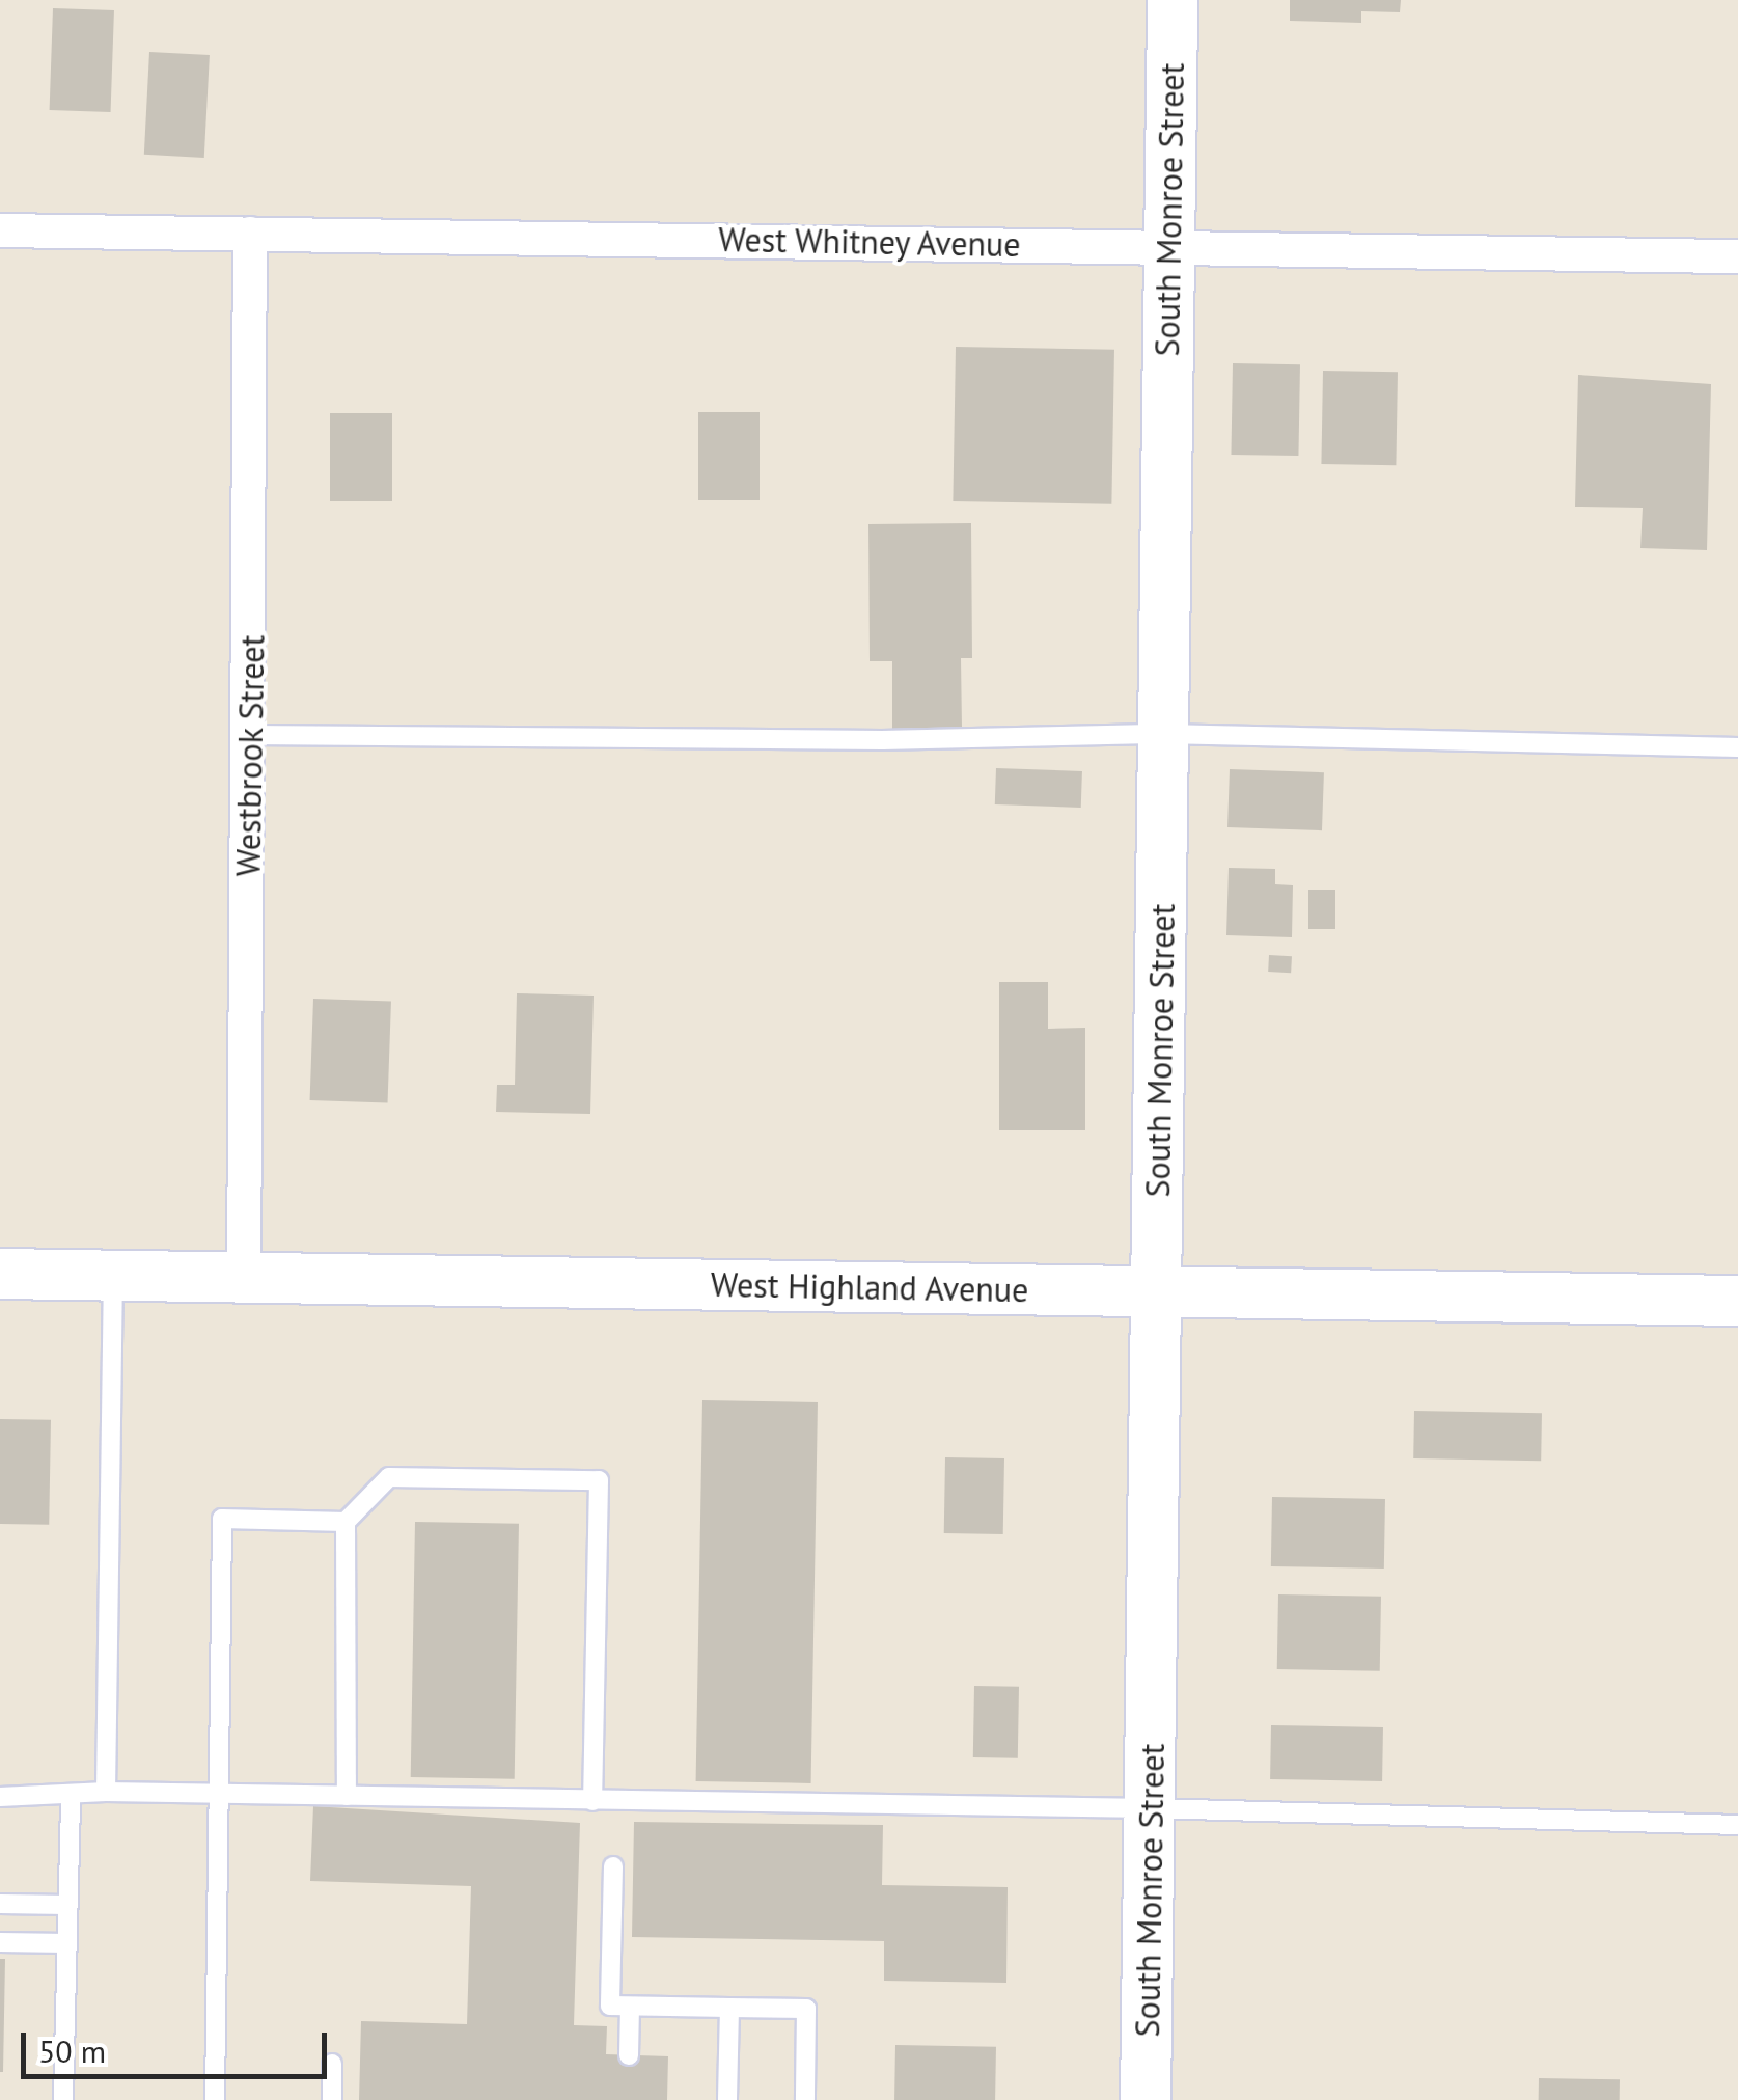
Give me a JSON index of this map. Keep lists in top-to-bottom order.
{
  "streets": {
    "main road": ["South Monroe Street", "West Highland Avenue"],
    "street": ["West Whitney Avenue", "Westbrook Street"]
  },
  "crossings": [
    ["South Monroe Street", "West Whitney Avenue"],
    ["South Monroe Street", "West Highland Avenue"],
    ["West Whitney Avenue", "Westbrook Street"],
    ["Westbrook Street", "West Highland Avenue"]
  ],
  "scale_bar": "50 m"
}
